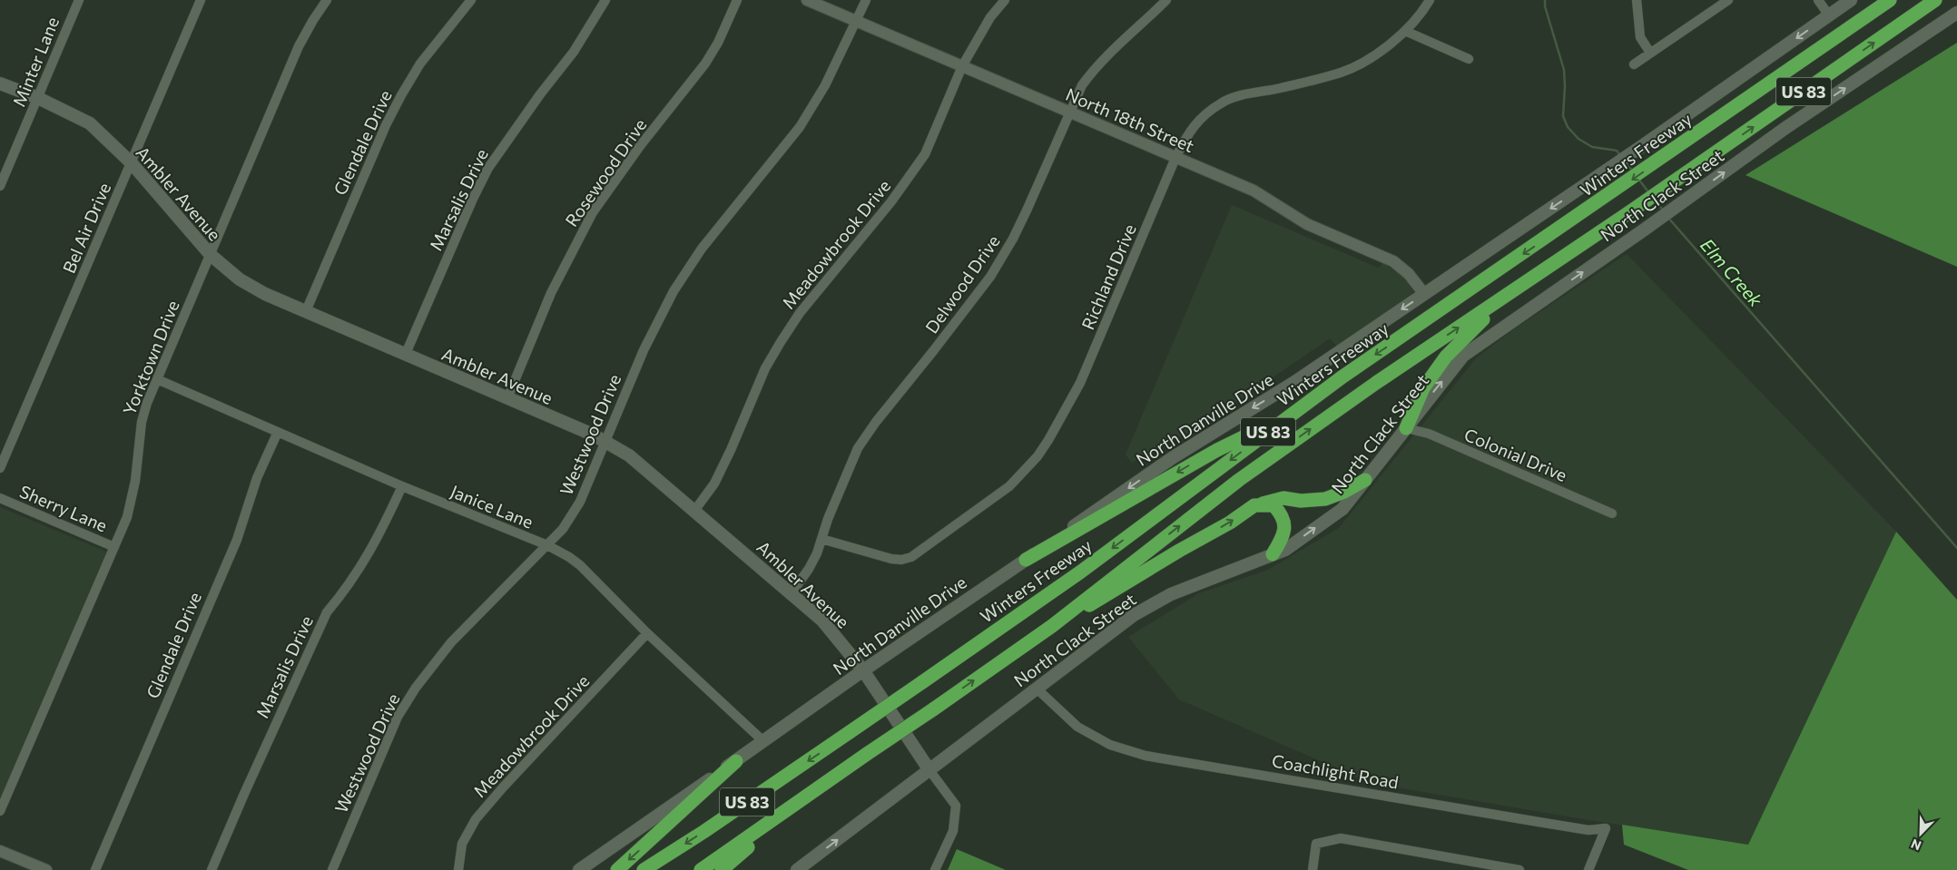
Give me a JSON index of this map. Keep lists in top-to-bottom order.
{
  "streets": {
    "highway": ["US 83", "Winters Freeway"],
    "main road": ["Ambler Avenue", "North Clack Street", "North Danville Drive"],
    "street": [
      "Minter Lane",
      "North 18th Street",
      "Glendale Drive",
      "Rosewood Drive",
      "Marsalis Drive",
      "Bel Air Drive",
      "Meadowbrook Drive",
      "Richland Drive",
      "Delwood Drive",
      "Yorktown Drive",
      "Westwood Drive",
      "Colonial Drive",
      "Janice Lane",
      "Sherry Lane",
      "Coachlight Road"
    ]
  },
  "crossings": [
    ["Minter Lane", "Ambler Avenue"],
    ["North 18th Street", "Meadowbrook Drive"],
    ["North 18th Street", "Richland Drive"],
    ["North 18th Street", "Delwood Drive"],
    ["North 18th Street", "North Danville Drive"],
    ["North 18th Street", "Westwood Drive"],
    ["Glendale Drive", "Ambler Avenue"],
    ["Glendale Drive", "Janice Lane"],
    ["Rosewood Drive", "Ambler Avenue"],
    ["Ambler Avenue", "North Clack Street"],
    ["Ambler Avenue", "Marsalis Drive"],
    ["Ambler Avenue", "Bel Air Drive"],
    ["Ambler Avenue", "Meadowbrook Drive"],
    ["Ambler Avenue", "Delwood Drive"],
    ["Ambler Avenue", "Yorktown Drive"],
    ["Ambler Avenue", "North Danville Drive"],
    ["Ambler Avenue", "Westwood Drive"],
    ["North Clack Street", "Colonial Drive"],
    ["North Clack Street", "Coachlight Road"],
    ["Marsalis Drive", "Janice Lane"],
    ["Meadowbrook Drive", "Janice Lane"],
    ["Richland Drive", "Delwood Drive"],
    ["Yorktown Drive", "Janice Lane"],
    ["Yorktown Drive", "Sherry Lane"],
    ["North Danville Drive", "Janice Lane"],
    ["Westwood Drive", "Janice Lane"]
  ],
  "one_way": ["North Clack Street", "North Danville Drive"],
  "water": ["Elm Creek"],
  "north": "bottom left"
}
